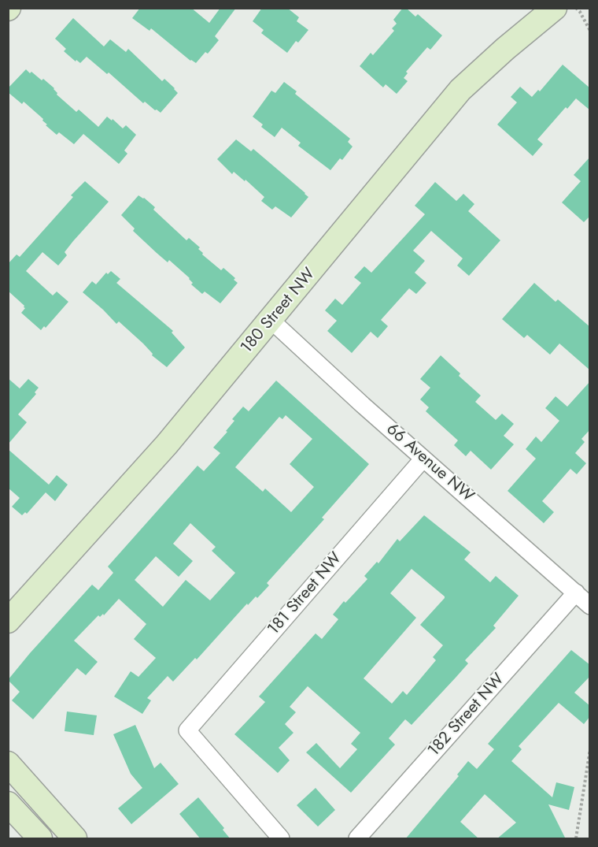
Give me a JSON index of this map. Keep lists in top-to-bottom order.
{
  "streets": {
    "street": [
      "180 Street NW",
      "66 Avenue NW",
      "181 Street NW",
      "182 Street NW"
    ]
  },
  "crossings": [
    ["180 Street NW", "66 Avenue NW"],
    ["66 Avenue NW", "181 Street NW"],
    ["66 Avenue NW", "182 Street NW"]
  ]
}
